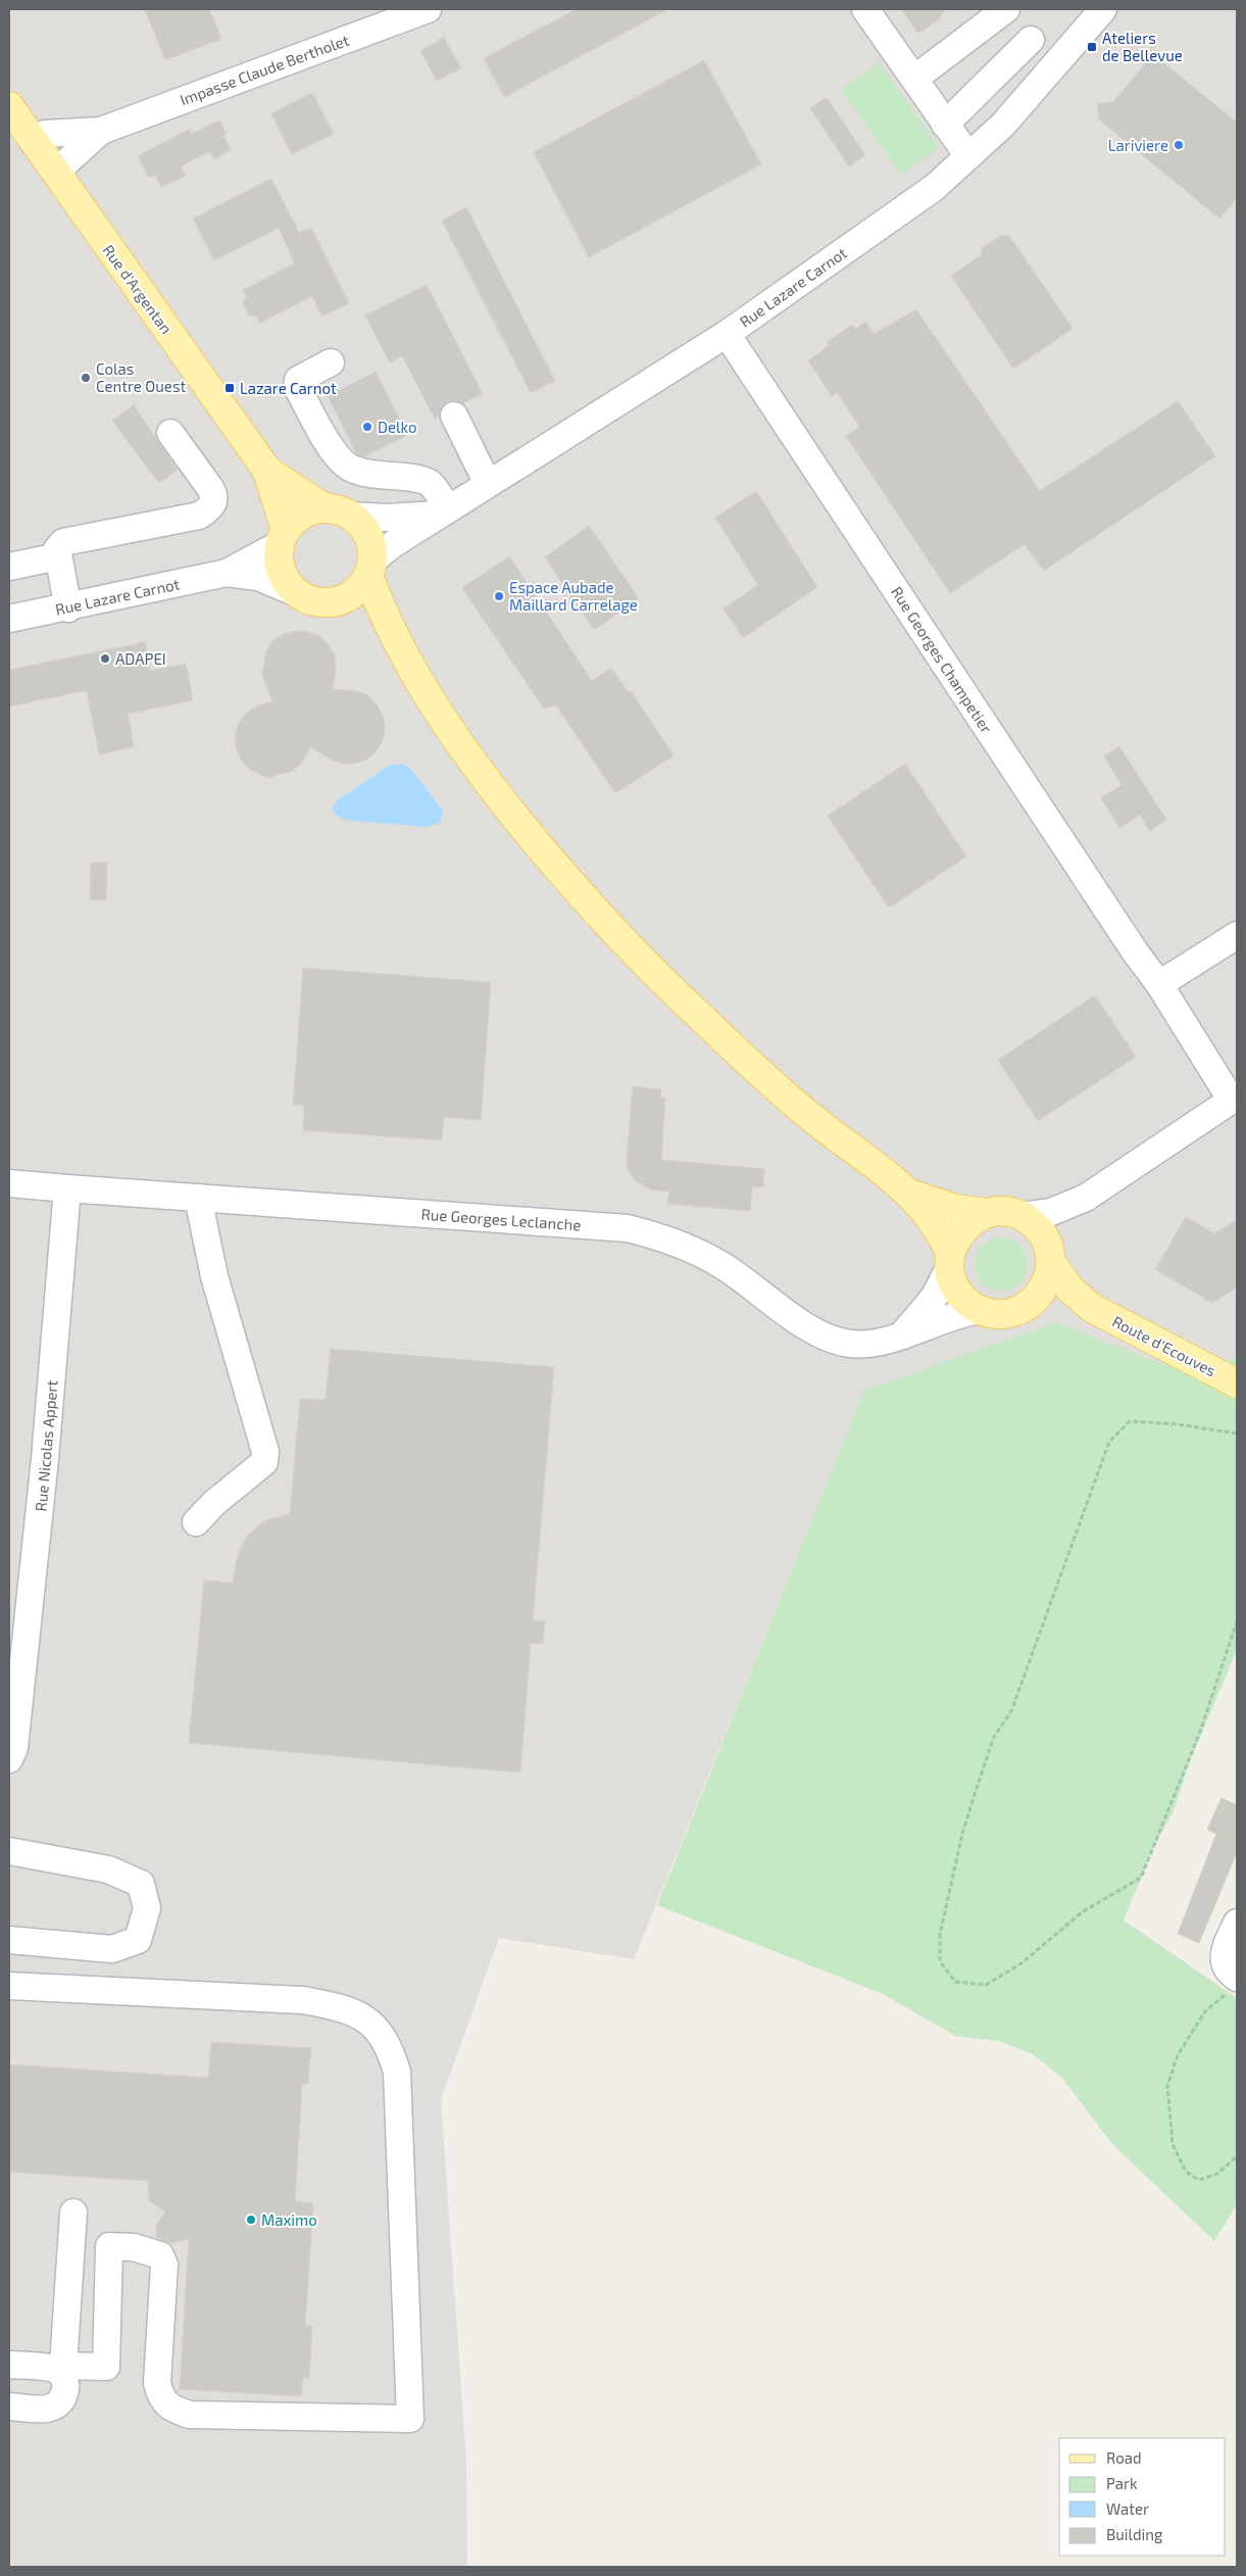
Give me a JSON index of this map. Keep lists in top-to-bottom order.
{
  "streets": {
    "main road": ["Rue d'Argentan", "Route d'Ecouves"],
    "street": [
      "Impasse Claude Bertholet",
      "Rue Lazare Carnot",
      "Rue Georges Champetier",
      "Rue Georges Leclanche",
      "Rue Nicolas Appert"
    ]
  },
  "crossings": [
    ["Impasse Claude Bertholet", "Rue d'Argentan"],
    ["Rue Lazare Carnot", "Rue d'Argentan"],
    ["Rue Lazare Carnot", "Rue Georges Champetier"],
    ["Rue Georges Leclanche", "Rue Nicolas Appert"]
  ],
  "places": {
    "transit": ["Ateliers de Bellevue", "Lazare Carnot"],
    "other": [
      "Lariviere",
      "Colas Centre Ouest",
      "Delko",
      "Espace Aubade Maillard Carrelage",
      "ADAPEI",
      "Maximo"
    ]
  },
  "legend": [
    "Road",
    "Park",
    "Water",
    "Building"
  ]
}
